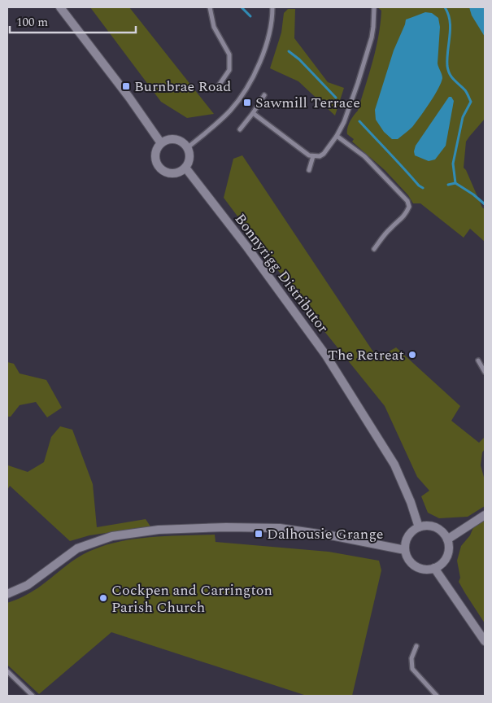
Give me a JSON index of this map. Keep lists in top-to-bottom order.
{
  "streets": {
    "main road": ["Bonnyrigg Distributor"]
  },
  "places": {
    "transit": ["Burnbrae Road", "Sawmill Terrace", "Dalhousie Grange"],
    "other": ["The Retreat", "Cockpen and Carrington Parish Church"]
  },
  "scale_bar": "100 m"
}
